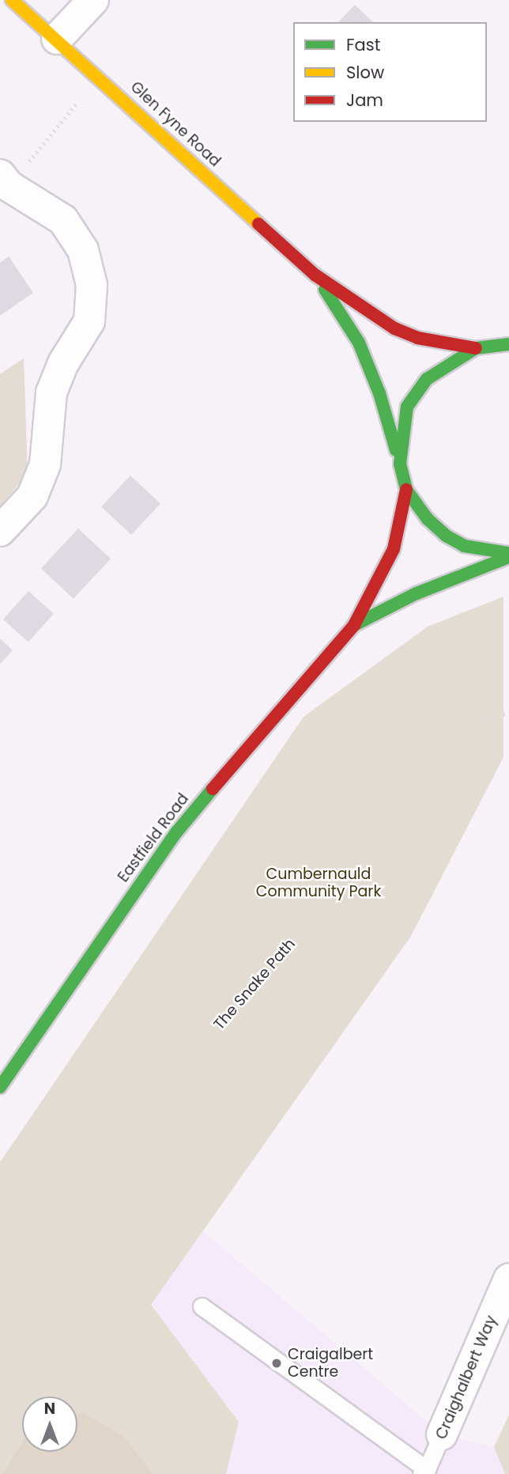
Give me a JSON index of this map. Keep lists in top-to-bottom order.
{
  "streets": {
    "street": ["Glen Fyne Road", "Eastfield Road", "Craighalbert Way"],
    "path": ["The Snake Path"]
  },
  "parks": ["Cumbernauld Community Park"],
  "places": ["Craigalbert Centre"],
  "legend": ["Fast", "Slow", "Jam"],
  "north": "top"
}
